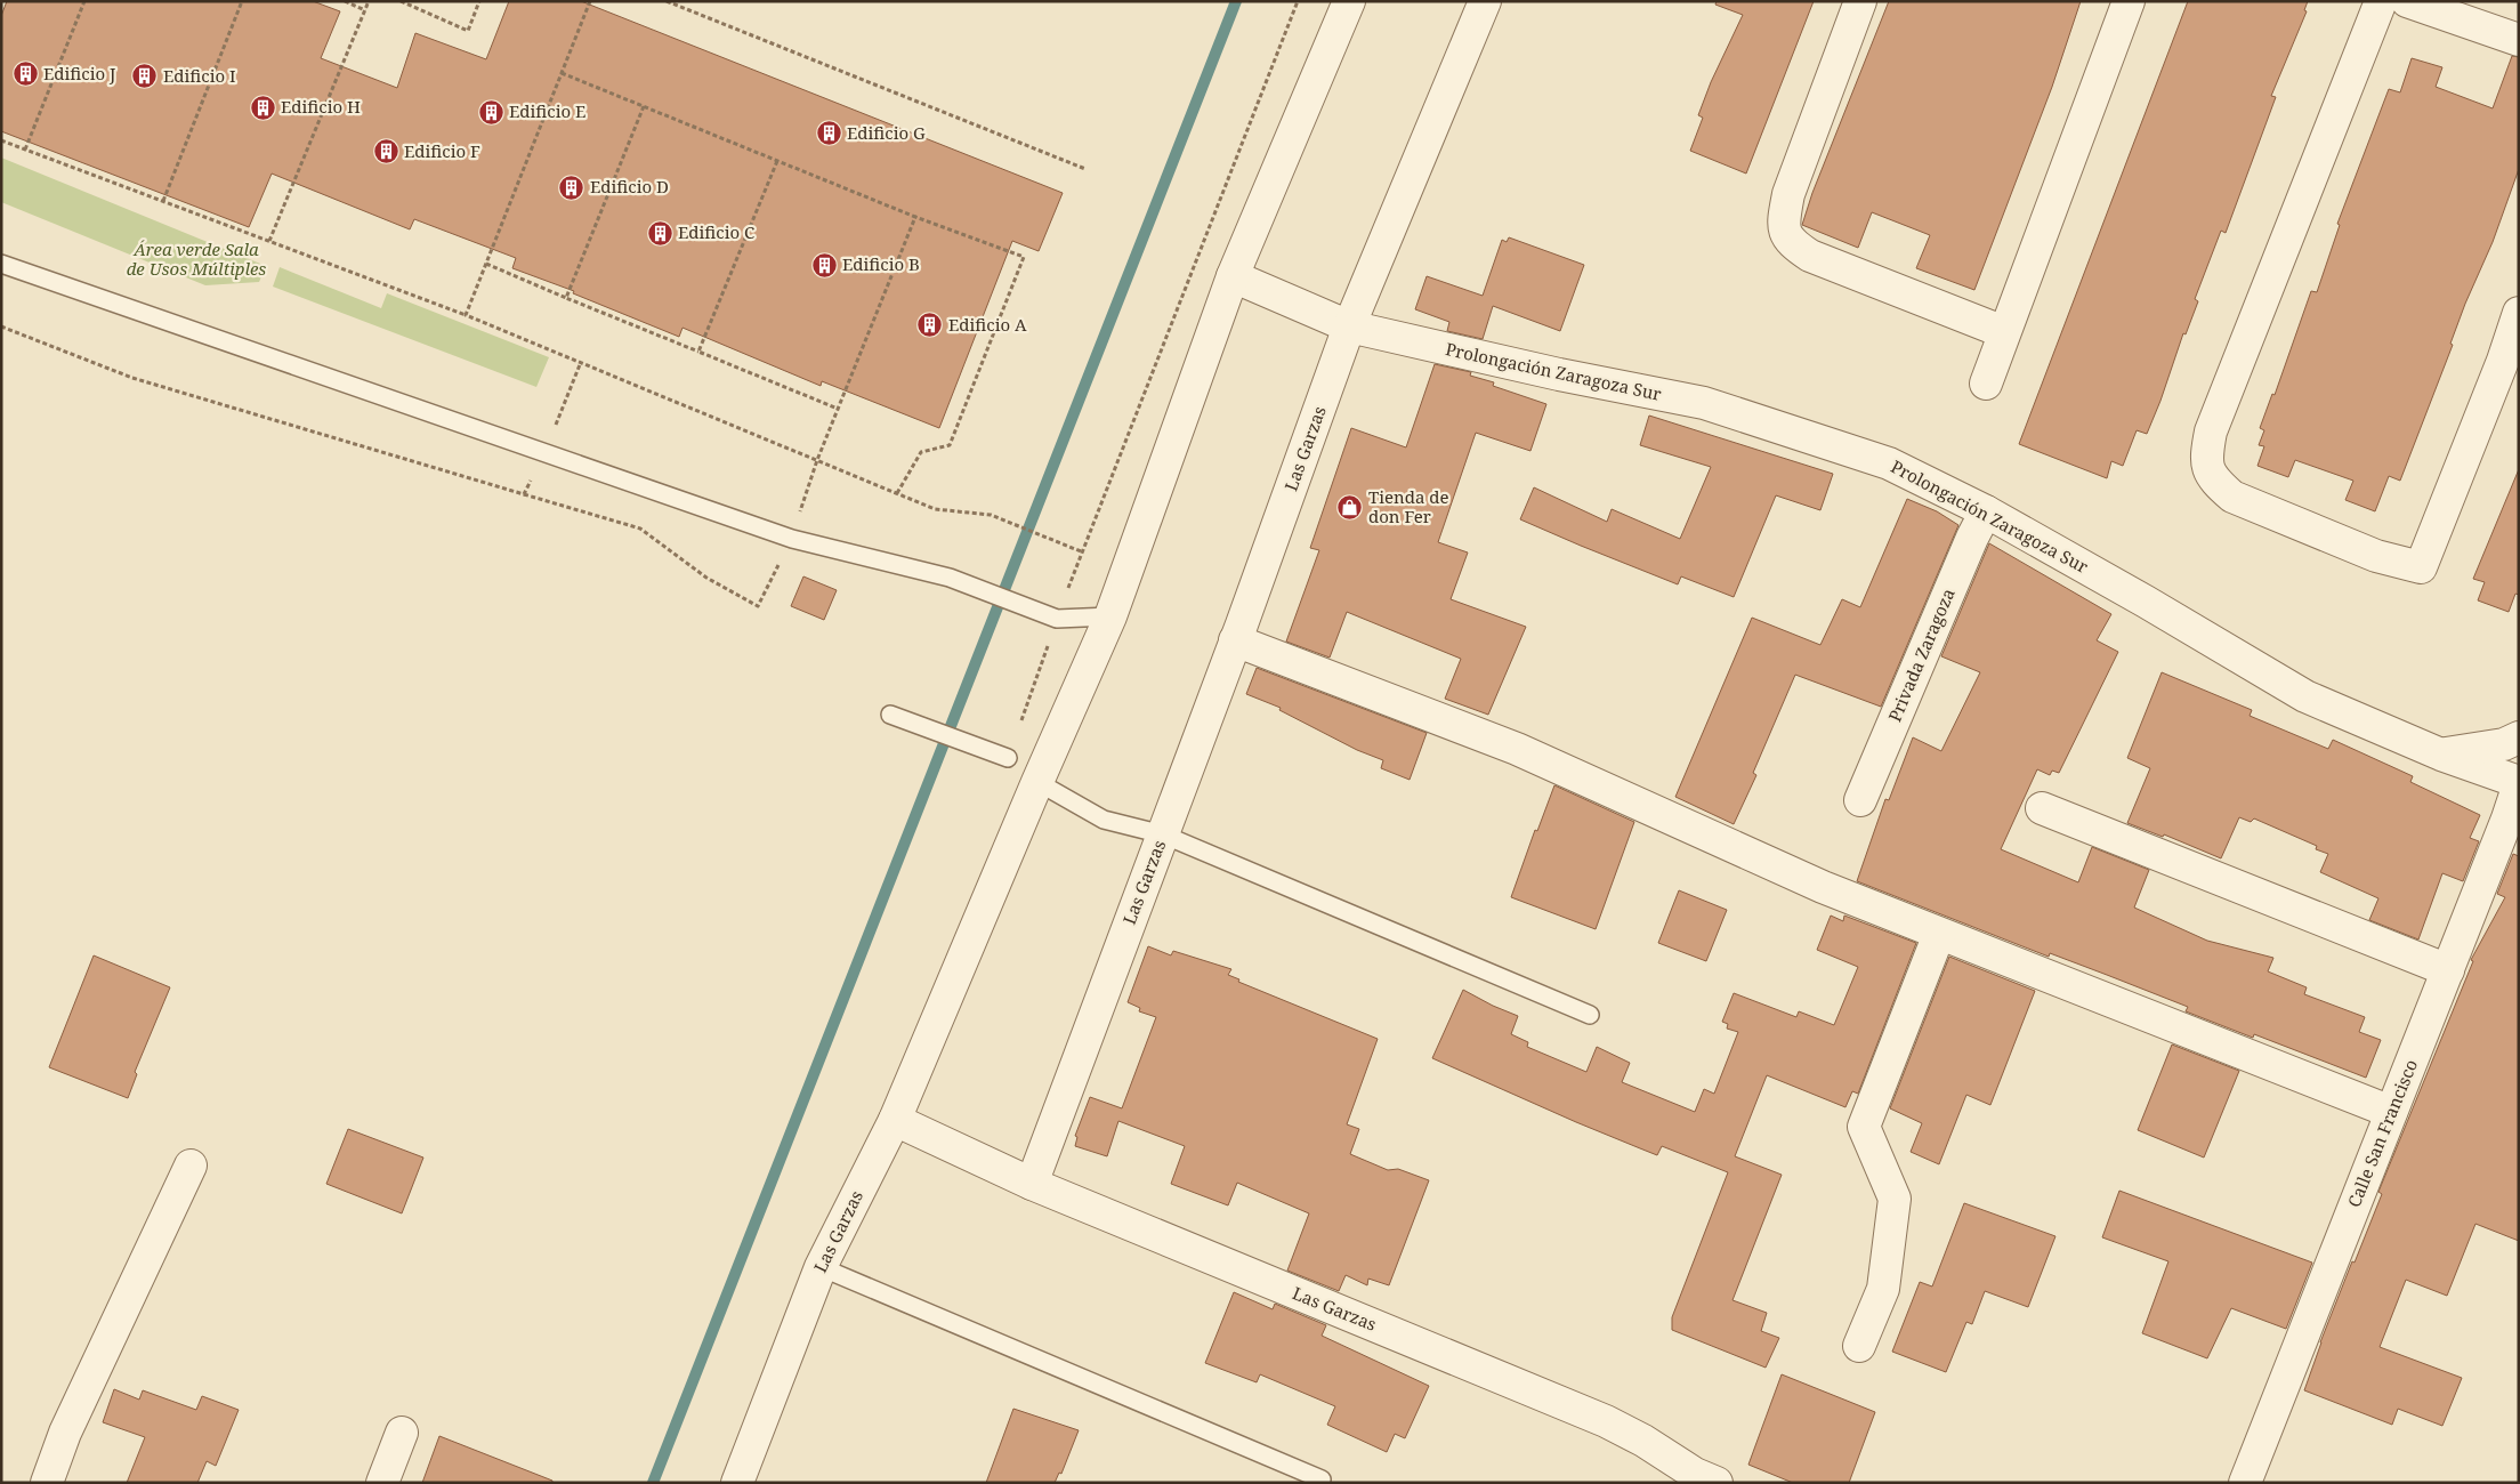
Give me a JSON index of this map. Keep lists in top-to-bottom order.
{
  "streets": {
    "street": [
      "Prolongación Zaragoza Sur",
      "Las Garzas",
      "Privada Zaragoza",
      "Calle San Francisco"
    ]
  },
  "crossings": [
    ["Prolongación Zaragoza Sur", "Las Garzas"],
    ["Prolongación Zaragoza Sur", "Privada Zaragoza"],
    ["Prolongación Zaragoza Sur", "Calle San Francisco"]
  ],
  "parks": ["Área verde Sala de Usos Múltiples"],
  "places": {
    "building": [
      "Edificio J",
      "Edificio I",
      "Edificio H",
      "Edificio E",
      "Edificio G",
      "Edificio F",
      "Edificio D",
      "Edificio C",
      "Edificio B",
      "Edificio A"
    ],
    "shop": ["Tienda de don Fer"]
  }
}
